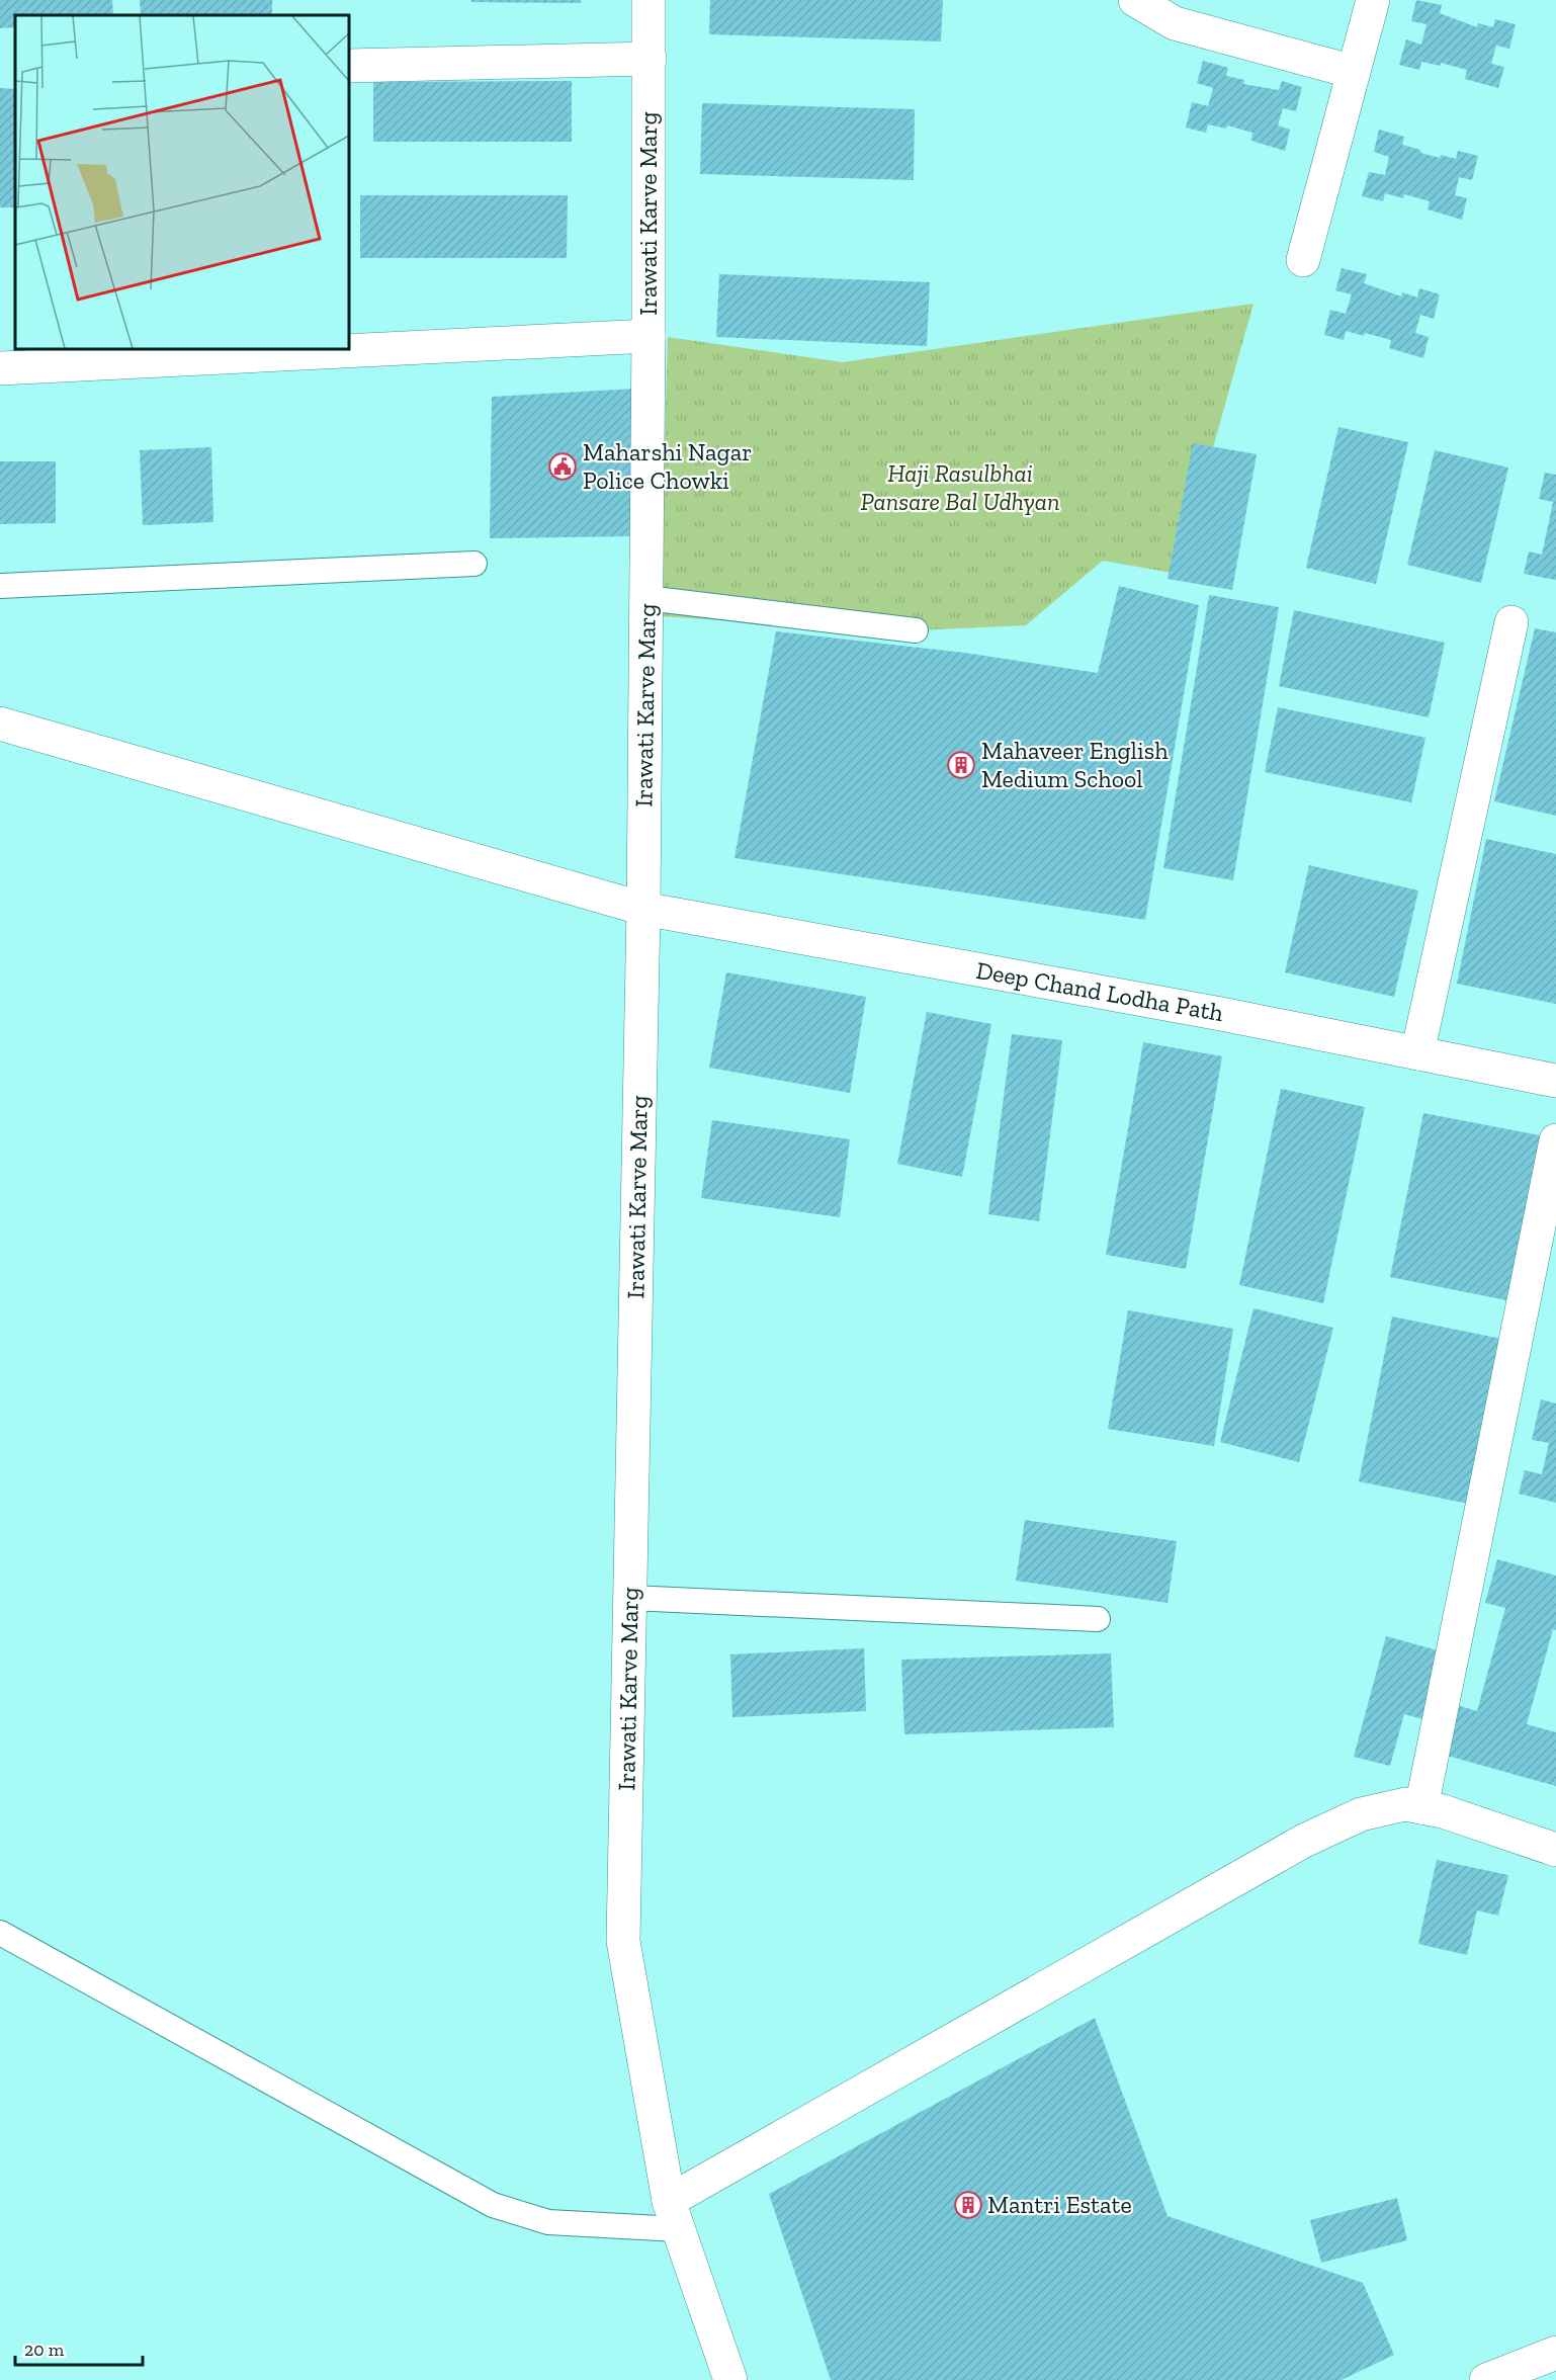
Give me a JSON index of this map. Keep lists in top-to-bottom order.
{
  "streets": {
    "street": ["Irawati Karve Marg", "Deep Chand Lodha Path"]
  },
  "crossings": [
    ["Irawati Karve Marg", "Deep Chand Lodha Path"]
  ],
  "parks": ["Haji Rasulbhai Pansare Bal Udhyan"],
  "places": {
    "public building": ["Maharshi Nagar Police Chowki"],
    "building": ["Mahaveer English Medium School", "Mantri Estate"]
  },
  "scale_bar": "20 m"
}
